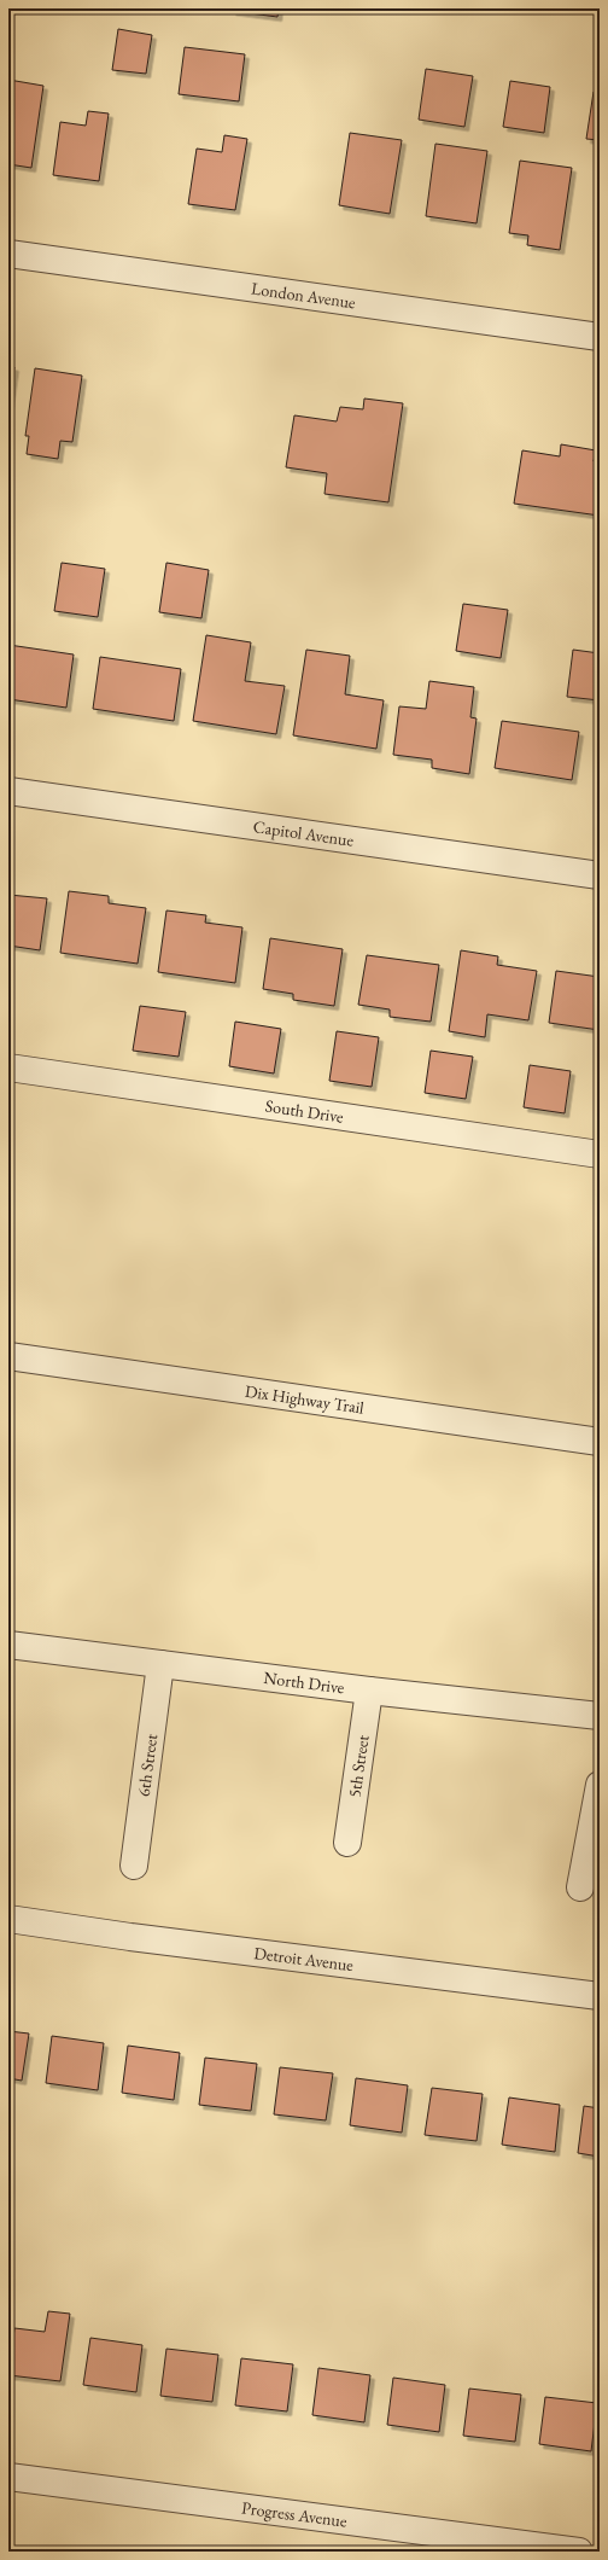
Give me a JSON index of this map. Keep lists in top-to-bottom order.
{
  "streets": {
    "street": [
      "London Avenue",
      "Capitol Avenue",
      "South Drive",
      "Dix Highway Trail",
      "North Drive",
      "6th Street",
      "5th Street",
      "Detroit Avenue",
      "Progress Avenue"
    ]
  },
  "crossings": [
    ["North Drive", "6th Street"],
    ["North Drive", "5th Street"]
  ]
}
